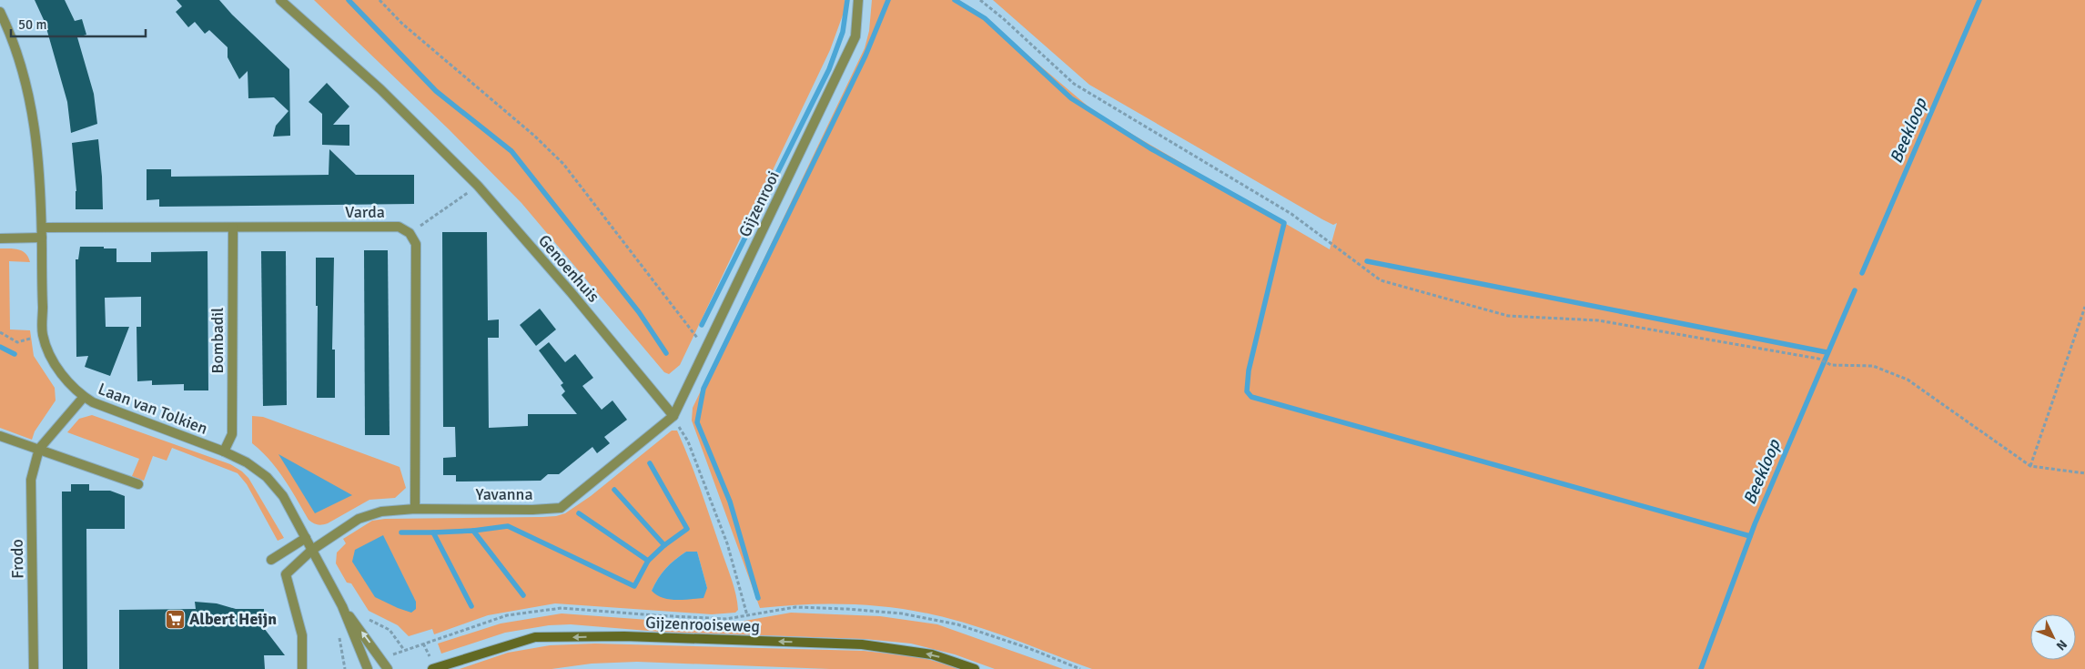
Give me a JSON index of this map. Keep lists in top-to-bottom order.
{
  "streets": {
    "main road": ["Gijzenrooiseweg"],
    "street": [
      "Gijzenrooi",
      "Varda",
      "Genoenhuis",
      "Bombadil",
      "Laan van Tolkien",
      "Yavanna",
      "Frodo"
    ]
  },
  "crossings": [
    ["Gijzenrooi", "Genoenhuis"],
    ["Gijzenrooi", "Yavanna"],
    ["Varda", "Bombadil"],
    ["Varda", "Laan van Tolkien"],
    ["Genoenhuis", "Yavanna"],
    ["Bombadil", "Laan van Tolkien"],
    ["Laan van Tolkien", "Yavanna"],
    ["Laan van Tolkien", "Frodo"]
  ],
  "one_way": ["Gijzenrooiseweg"],
  "water": ["Beekloop"],
  "places": {
    "supermarket": ["Albert Heijn"]
  },
  "scale_bar": "50 m",
  "north": "bottom right"
}
